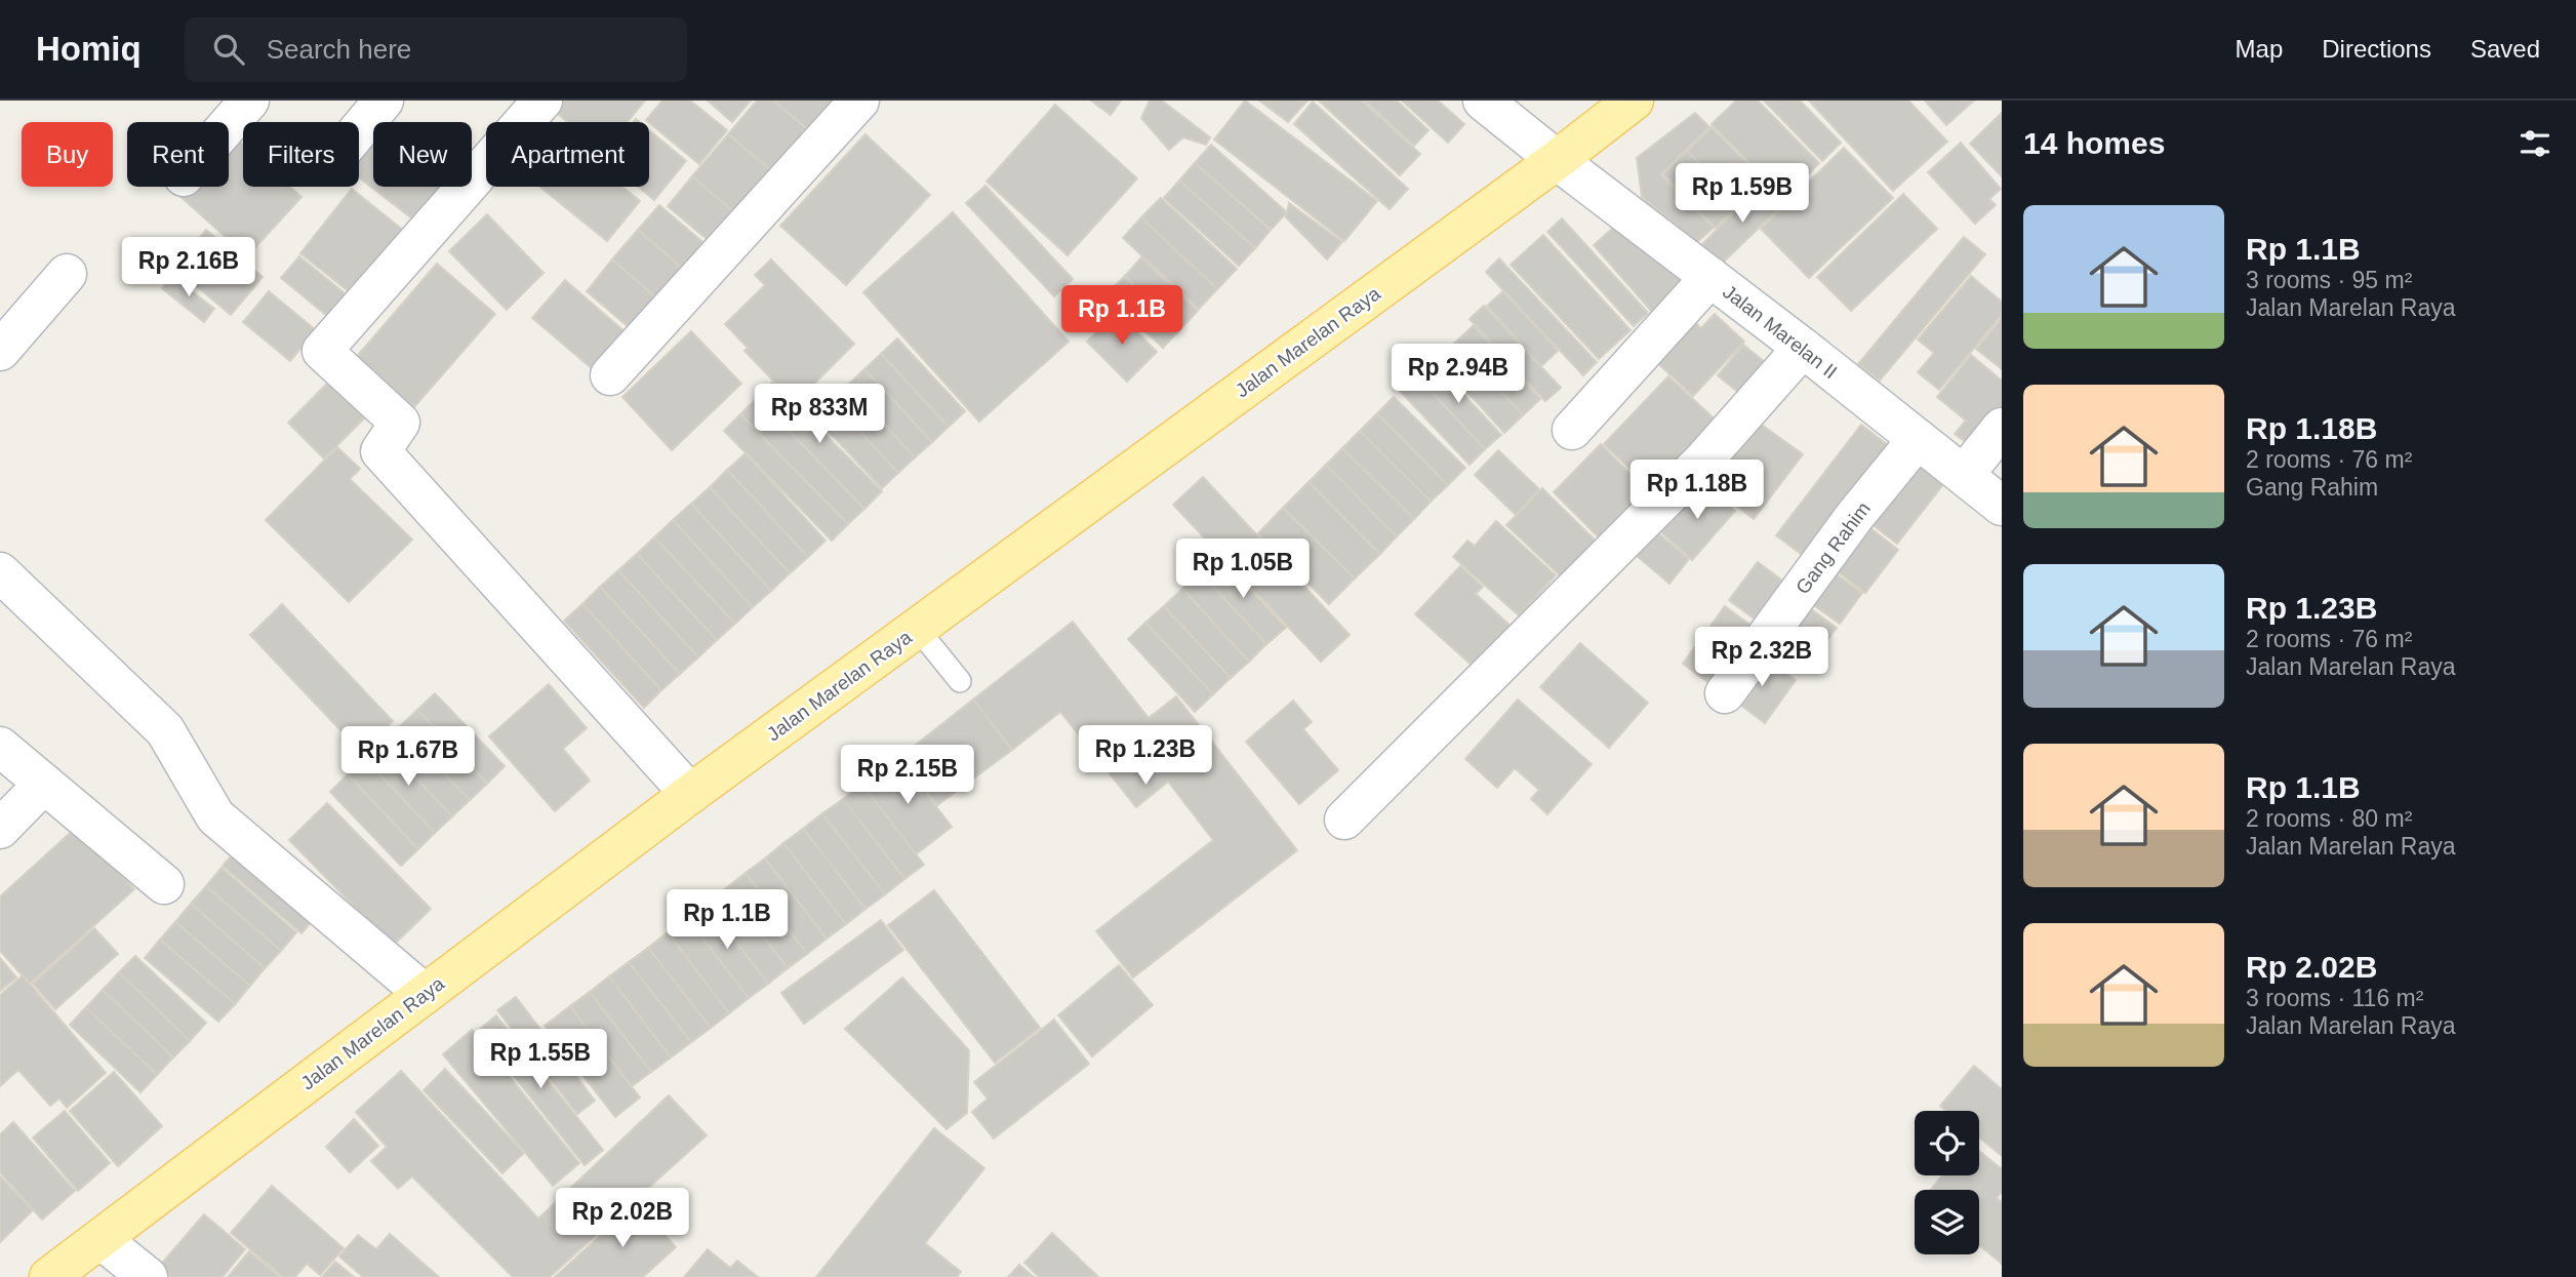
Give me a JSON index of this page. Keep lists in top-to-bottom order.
{
  "streets": {
    "main road": ["Jalan Marelan Raya"],
    "street": ["Jalan Marelan II", "Gang Rahim"]
  },
  "crossings": [
    ["Jalan Marelan II", "Jalan Marelan Raya"],
    ["Jalan Marelan II", "Gang Rahim"]
  ],
  "page": {
    "header": "Homiq",
    "search": "Search here",
    "nav": ["Map", "Directions", "Saved"],
    "heading": "14 homes",
    "chip": [
      "Buy",
      "Rent",
      "Filters",
      "New",
      "Apartment"
    ],
    "price": [
      "Rp 1.59B",
      "Rp 2.16B",
      "Rp 1.1B",
      "Rp 2.94B",
      "Rp 833M",
      "Rp 1.18B",
      "Rp 1.05B",
      "Rp 2.32B",
      "Rp 1.23B",
      "Rp 1.67B",
      "Rp 2.15B",
      "Rp 1.1B",
      "Rp 1.55B",
      "Rp 2.02B"
    ],
    "list": [
      {
        "name": "Rp 1.1B",
        "note": "3 rooms · 95 m² · Jalan Marelan Raya"
      },
      {
        "name": "Rp 1.18B",
        "note": "2 rooms · 76 m² · Gang Rahim"
      },
      {
        "name": "Rp 1.23B",
        "note": "2 rooms · 76 m² · Jalan Marelan Raya"
      },
      {
        "name": "Rp 1.1B",
        "note": "2 rooms · 80 m² · Jalan Marelan Raya"
      },
      {
        "name": "Rp 2.02B",
        "note": "3 rooms · 116 m² · Jalan Marelan Raya"
      }
    ]
  }
}
